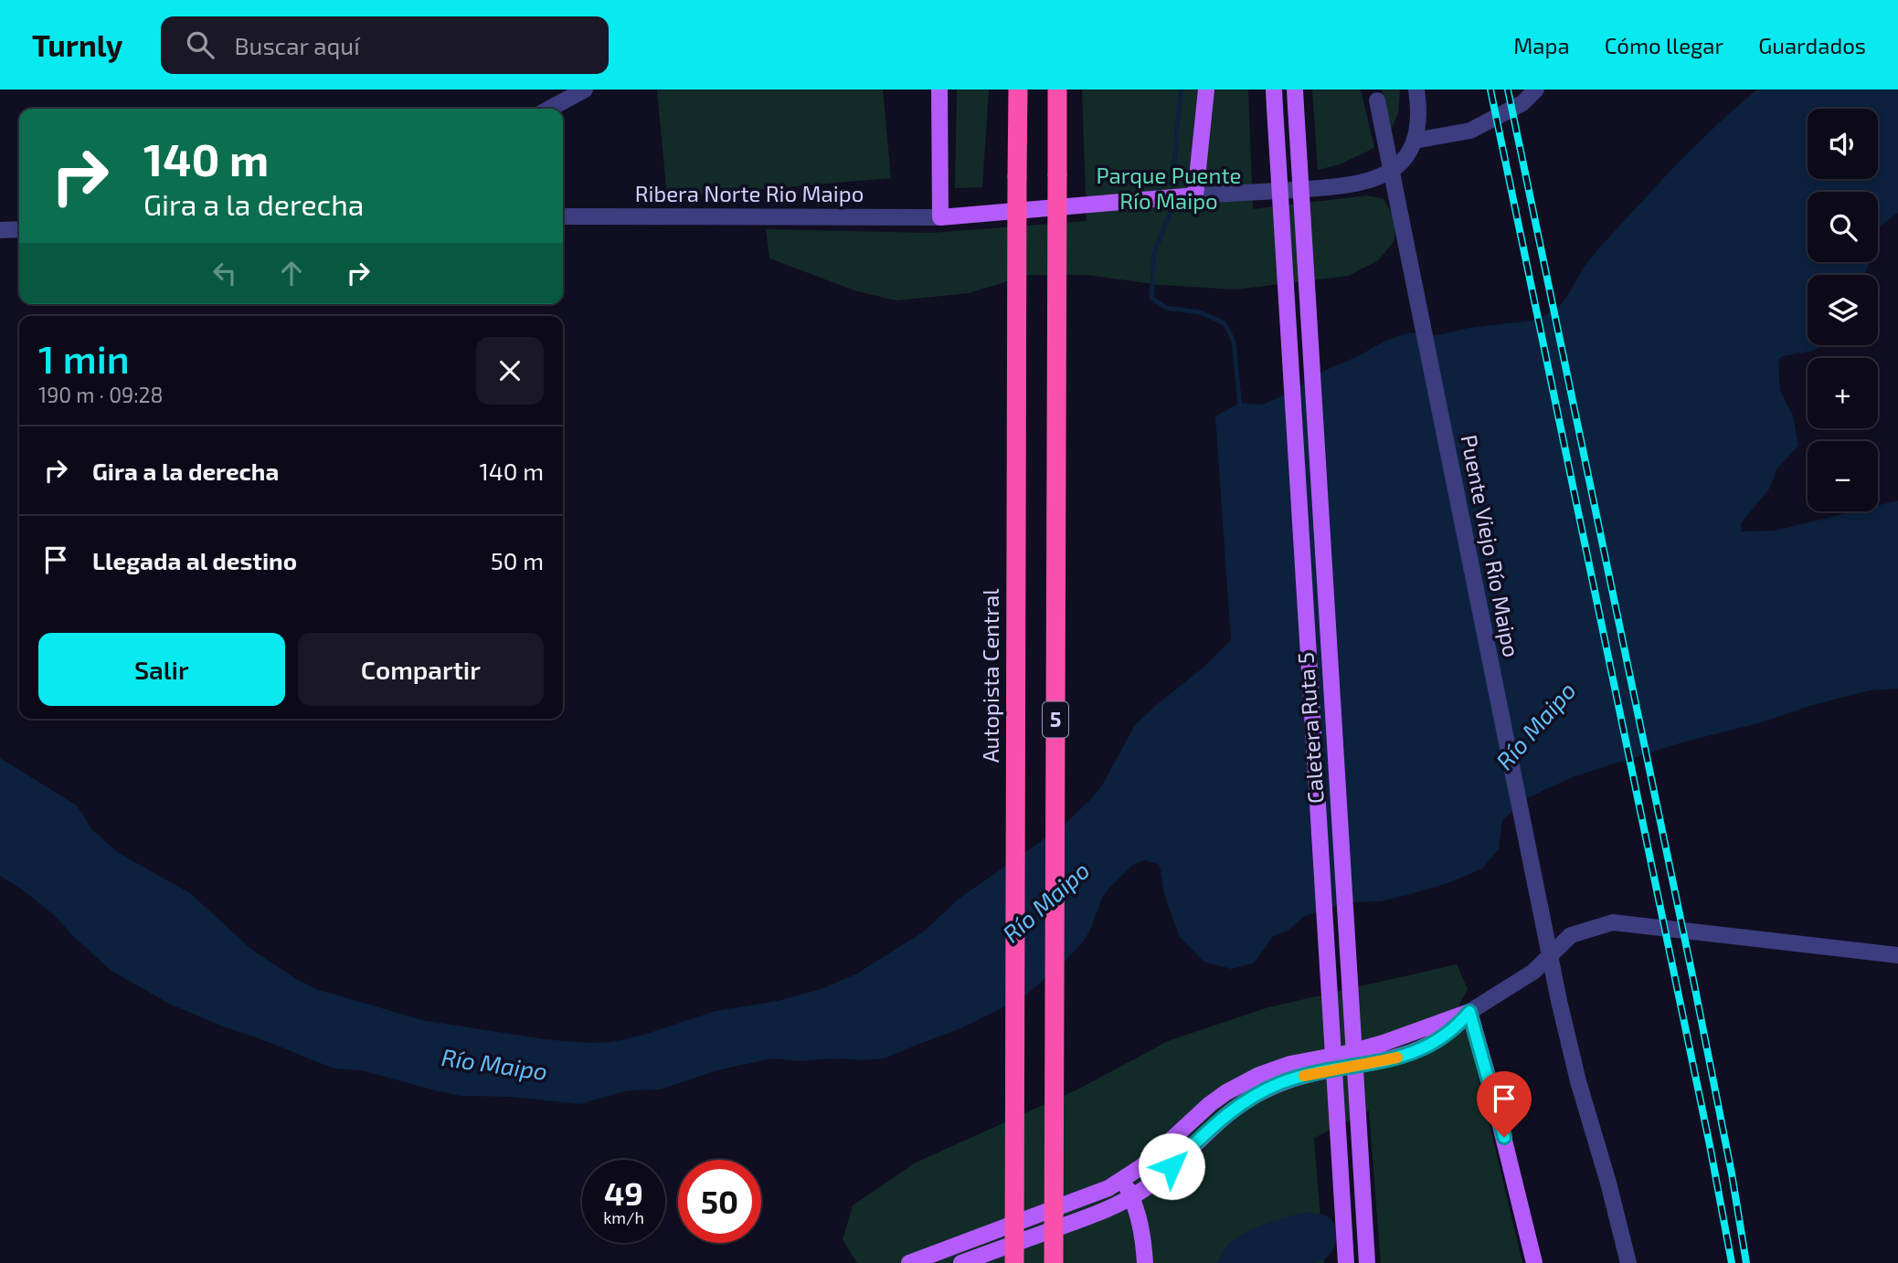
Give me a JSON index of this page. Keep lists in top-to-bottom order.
{
  "streets": {
    "highway": ["Autopista Central", "5"],
    "main road": ["Caletera Ruta 5"],
    "street": ["Ribera Norte Rio Maipo", "Puente Viejo Río Maipo"]
  },
  "water": ["Río Maipo"],
  "parks": ["Parque Puente Río Maipo"],
  "page": {
    "header": "Turnly",
    "search": "Buscar aquí",
    "nav": ["Mapa", "Cómo llegar", "Guardados"],
    "map_buttons": ["+", "−"],
    "turn": ["140 m", "Gira a la derecha"],
    "heading": ["1 min", "190 m · 09:28"],
    "list": [
      {
        "name": "Gira a la derecha",
        "value": "140 m"
      },
      {
        "name": "Llegada al destino",
        "value": "50 m"
      }
    ],
    "buttons": ["Salir", "Compartir"],
    "speed": "49 km/h",
    "limit": "50"
  }
}
